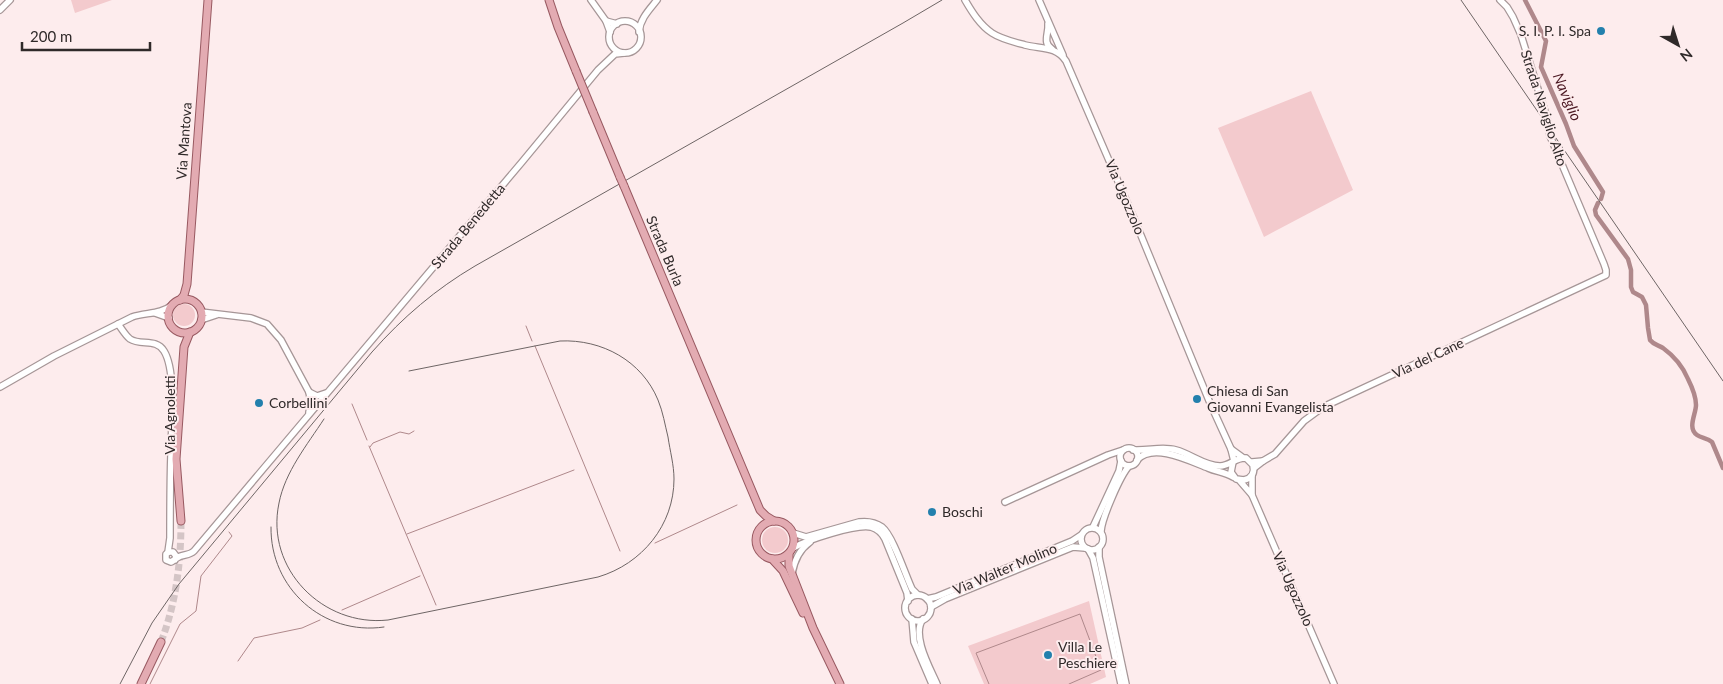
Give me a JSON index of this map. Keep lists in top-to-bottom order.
{
  "streets": {
    "main road": ["Via Mantova", "Strada Burla"],
    "street": [
      "Strada Naviglio Alto",
      "Via Ugozzolo",
      "Strada Benedetta",
      "Via del Cane",
      "Via Agnoletti",
      "Via Walter Molino"
    ]
  },
  "crossings": [
    ["Strada Naviglio Alto", "Via del Cane"],
    ["Via Ugozzolo", "Via del Cane"],
    ["Strada Benedetta", "Via Agnoletti"]
  ],
  "water": ["Naviglio"],
  "places": [
    "S. I. P. I. Spa",
    "Chiesa di San Giovanni Evangelista",
    "Corbellini",
    "Boschi",
    "Villa Le Peschiere"
  ],
  "scale_bar": "200 m",
  "north": "bottom right"
}
